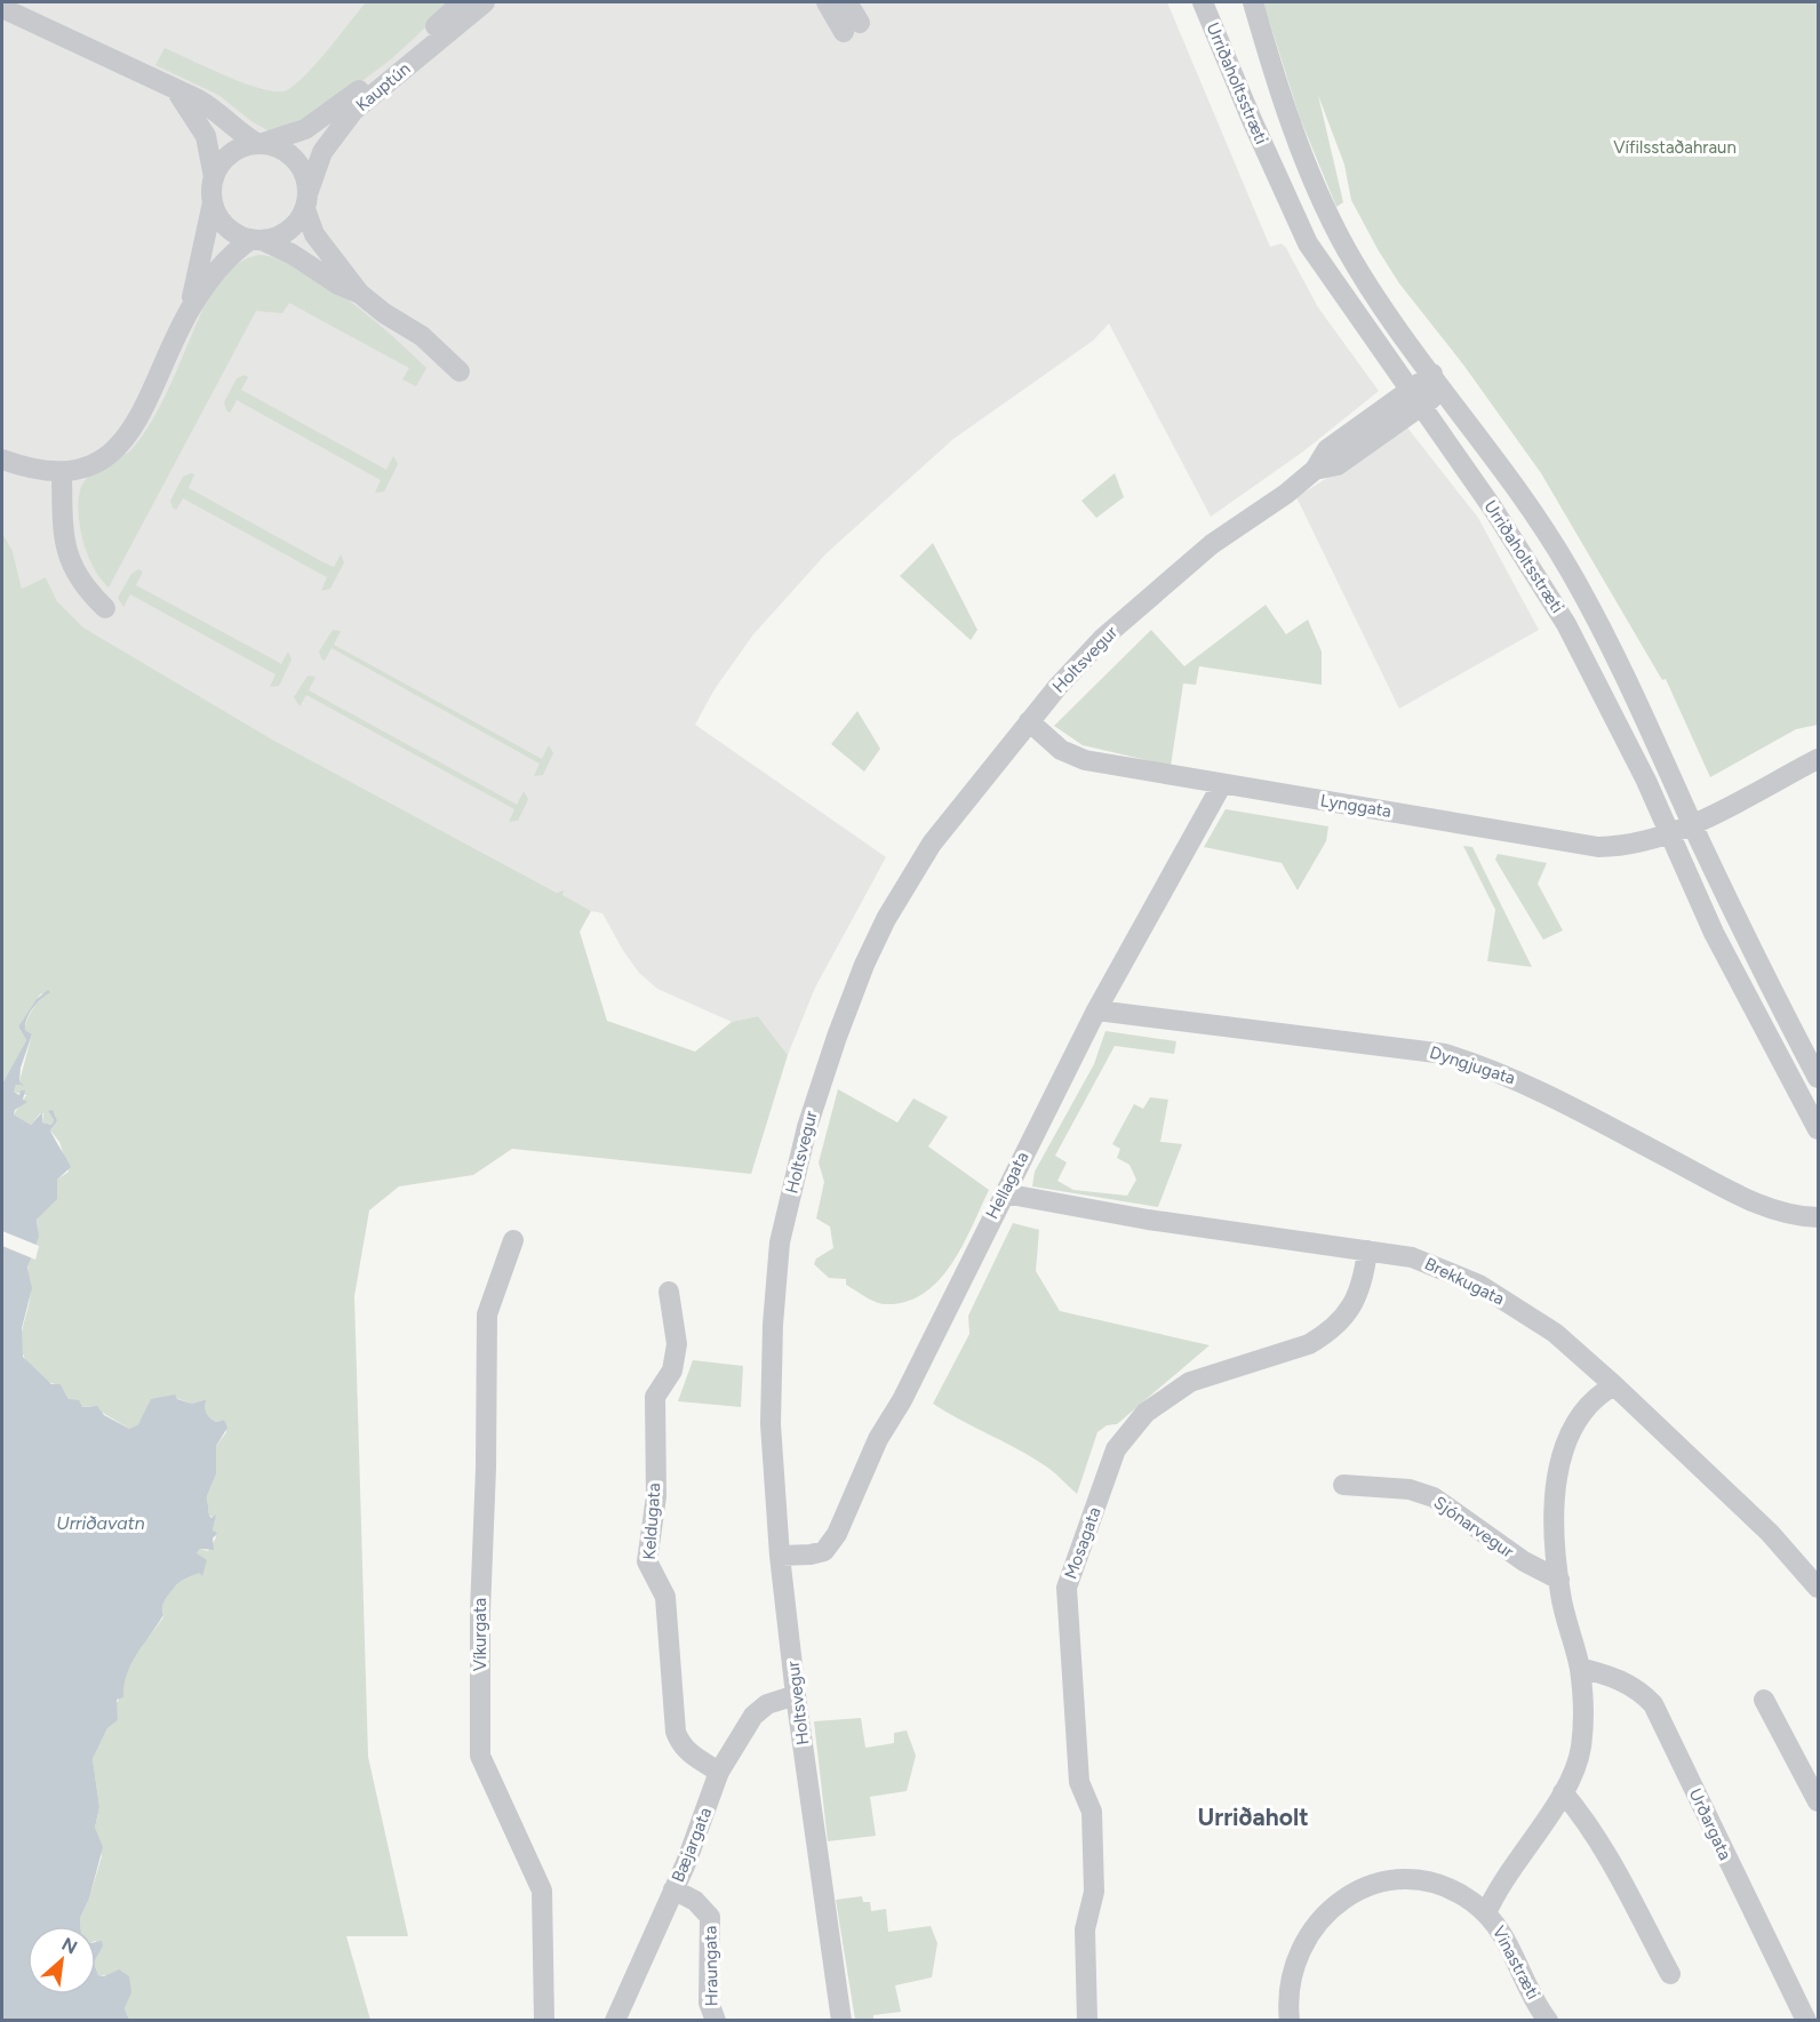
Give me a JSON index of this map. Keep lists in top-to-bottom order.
{
  "streets": {
    "street": [
      "Urriðaholtsstræti",
      "Kauptún",
      "Holtsvegur",
      "Lynggata",
      "Dyngjugata",
      "Hellagata",
      "Brekkugata",
      "Keldugata",
      "Sjónarvegur",
      "Mosagata",
      "Víkurgata",
      "Urðargata",
      "Bæjargata",
      "Vinastræti",
      "Hraungata"
    ]
  },
  "crossings": [
    ["Urriðaholtsstræti", "Holtsvegur"],
    ["Urriðaholtsstræti", "Lynggata"],
    ["Holtsvegur", "Lynggata"],
    ["Holtsvegur", "Hellagata"],
    ["Holtsvegur", "Bæjargata"],
    ["Lynggata", "Hellagata"],
    ["Dyngjugata", "Hellagata"],
    ["Hellagata", "Brekkugata"],
    ["Brekkugata", "Mosagata"],
    ["Keldugata", "Bæjargata"],
    ["Bæjargata", "Hraungata"]
  ],
  "districts": ["Urriðaholt"],
  "water": ["Urriðavatn"],
  "parks": ["Vífilsstaðahraun"],
  "north": "top right"
}
